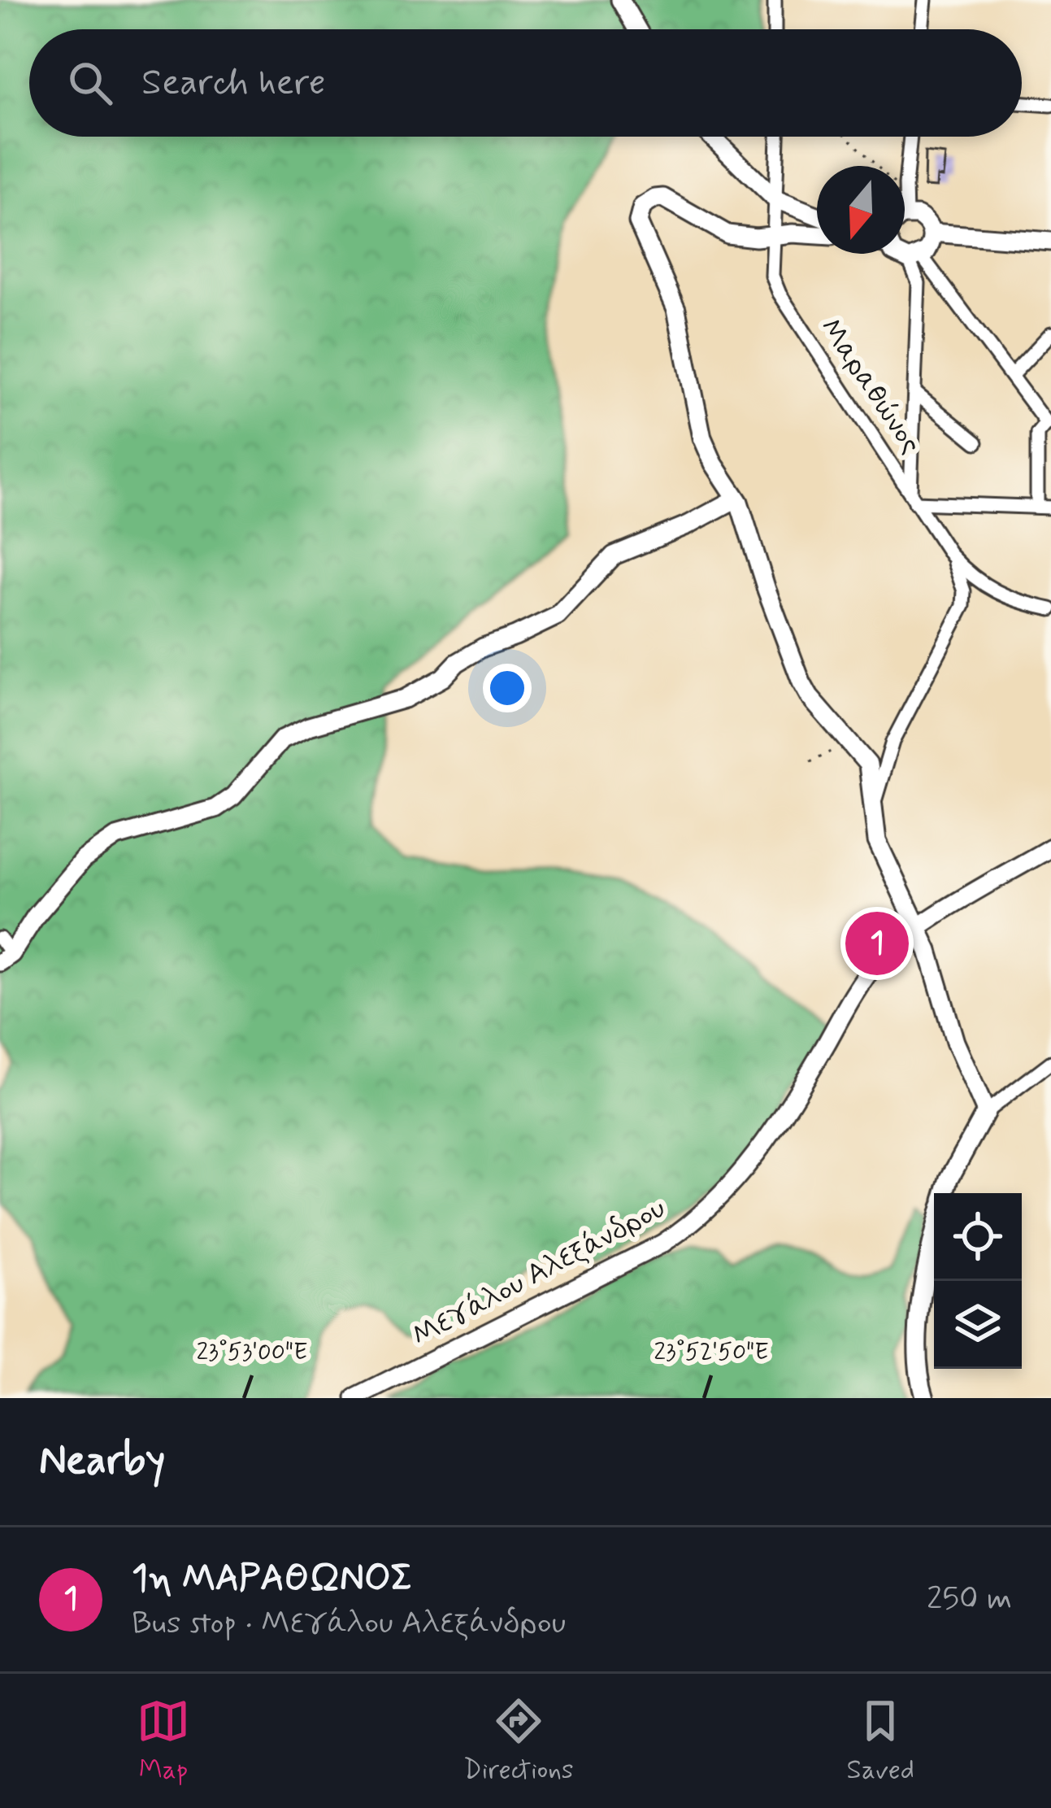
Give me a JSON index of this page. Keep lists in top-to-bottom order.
{
  "streets": {
    "street": ["Μαραθώνος", "Μεγάλου Αλεξάνδρου"]
  },
  "north": "bottom",
  "page": {
    "search": "Search here",
    "pins": "1",
    "heading": "Nearby",
    "list": [
      {
        "mark": "1",
        "name": "1η ΜΑΡΑΘΩΝΟΣ",
        "note": "Bus stop · Μεγάλου Αλεξάνδρου",
        "value": "250 m"
      }
    ],
    "nav": ["Map", "Directions", "Saved"]
  },
  "coordinates": ["23°53'00\"E", "23°52'50\"E"]
}
